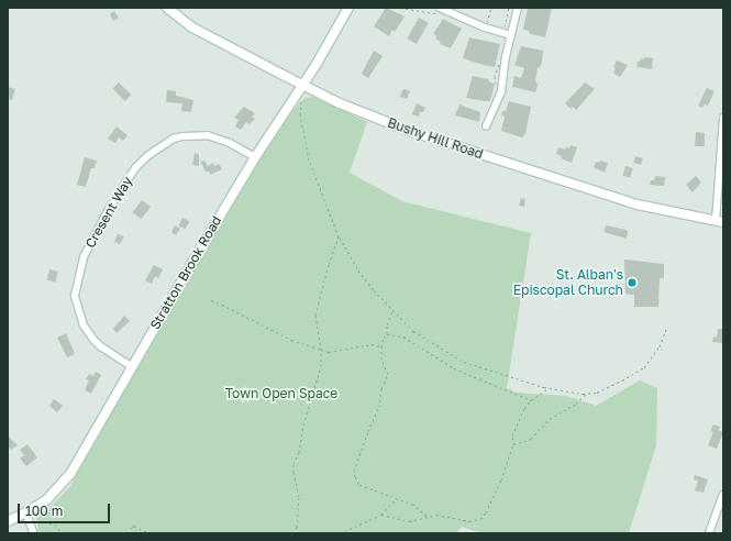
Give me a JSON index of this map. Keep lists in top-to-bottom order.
{
  "streets": {
    "street": ["Bushy Hill Road", "Cresent Way", "Stratton Brook Road"]
  },
  "crossings": [
    ["Bushy Hill Road", "Stratton Brook Road"],
    ["Cresent Way", "Stratton Brook Road"]
  ],
  "parks": ["Town Open Space"],
  "places": ["St. Alban's Episcopal Church"],
  "scale_bar": "100 m"
}
